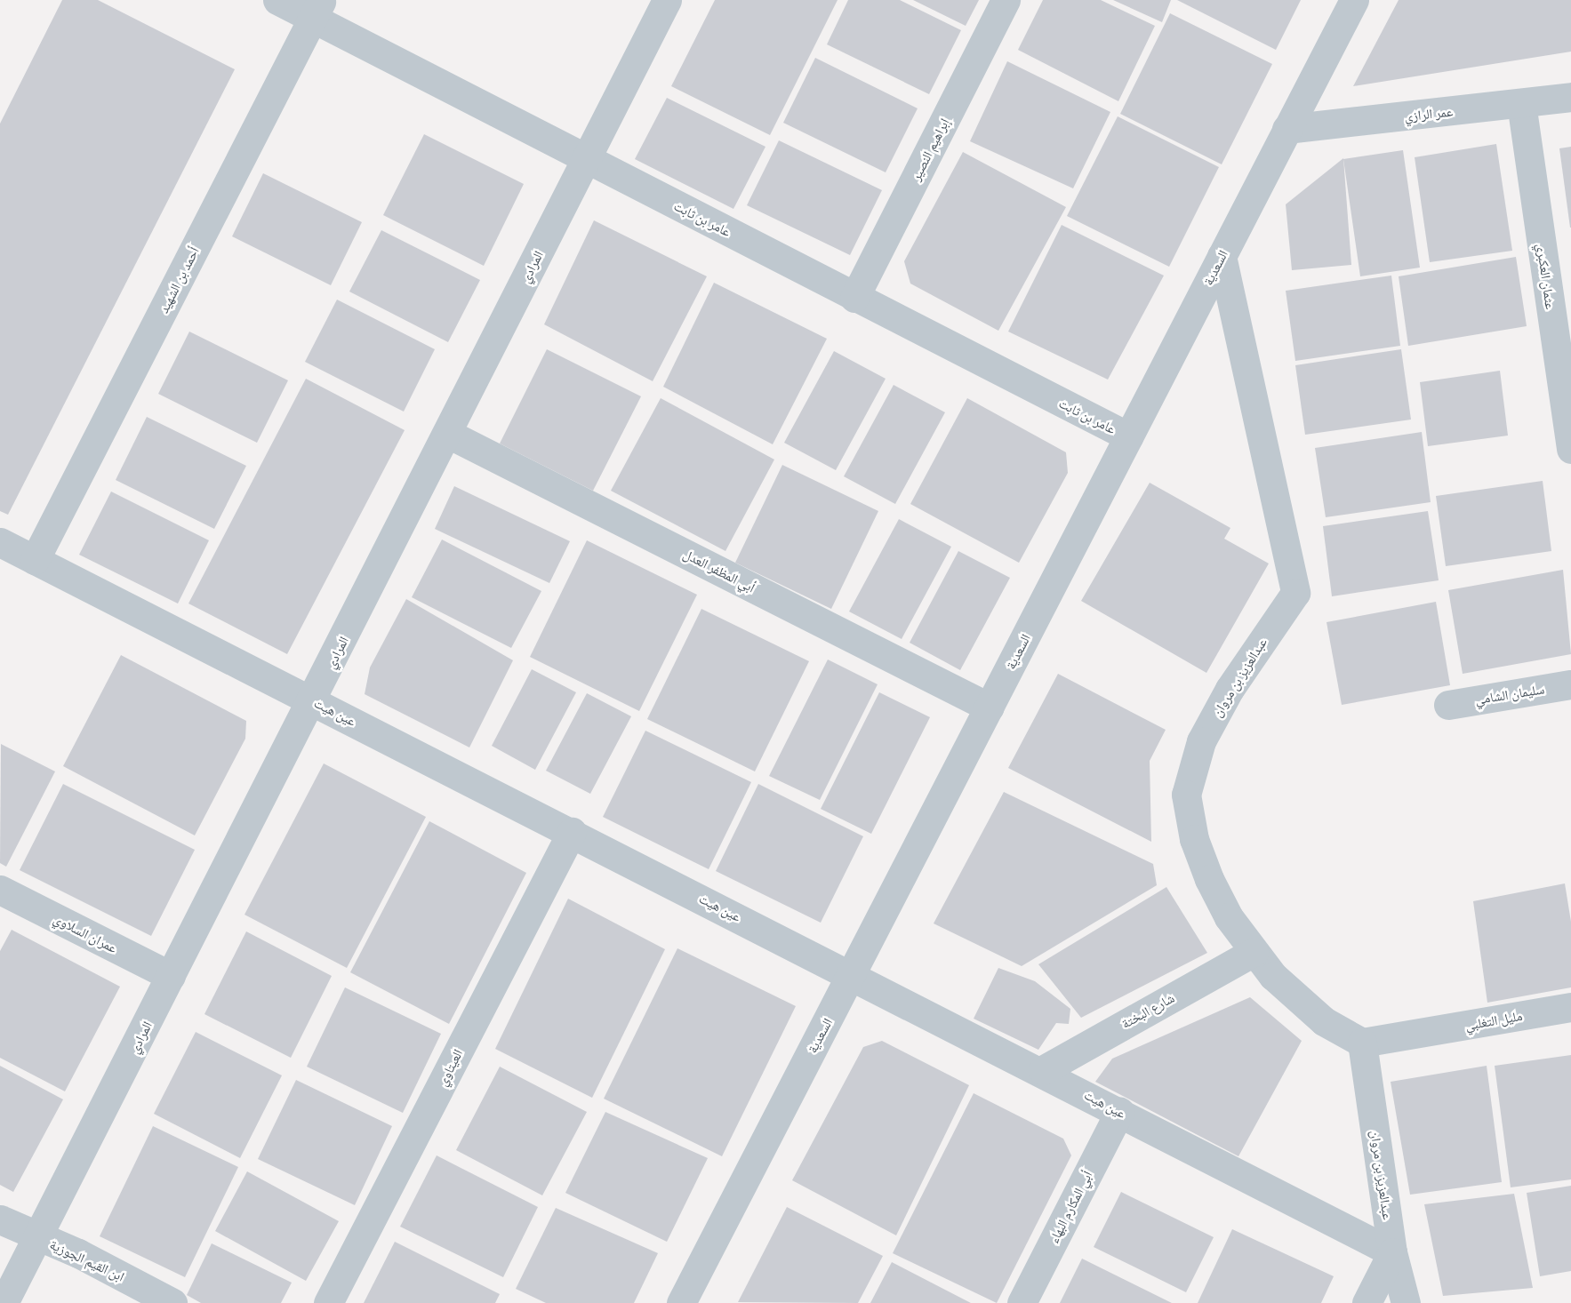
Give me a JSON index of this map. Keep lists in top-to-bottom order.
{
  "streets": {
    "street": [
      "عمر الرازي",
      "إبراهيم النصير",
      "عامر بن ثابت",
      "المرادي",
      "السعدية",
      "عثمان العكبري",
      "أحمد بن الشهيد",
      "أبي المظفر العدل",
      "عبدالعزيز بن مروان",
      "سليمان الشامي",
      "عين هيت",
      "عمران السلاوي",
      "شارع البختة",
      "مليل التغلبي",
      "العيتاوي",
      "أبي المكارم البهاء",
      "ابن القيم الجوزية"
    ]
  },
  "crossings": [
    ["عمر الرازي", "السعدية"],
    ["عمر الرازي", "عثمان العكبري"],
    ["إبراهيم النصير", "عامر بن ثابت"],
    ["عامر بن ثابت", "المرادي"],
    ["عامر بن ثابت", "السعدية"],
    ["عامر بن ثابت", "أحمد بن الشهيد"],
    ["المرادي", "أبي المظفر العدل"],
    ["المرادي", "عين هيت"],
    ["المرادي", "عمران السلاوي"],
    ["المرادي", "ابن القيم الجوزية"],
    ["السعدية", "أبي المظفر العدل"],
    ["السعدية", "عبدالعزيز بن مروان"],
    ["السعدية", "عين هيت"],
    ["أحمد بن الشهيد", "عين هيت"],
    ["عبدالعزيز بن مروان", "عين هيت"],
    ["عبدالعزيز بن مروان", "شارع البختة"],
    ["عبدالعزيز بن مروان", "مليل التغلبي"],
    ["عين هيت", "شارع البختة"],
    ["عين هيت", "العيتاوي"],
    ["عين هيت", "أبي المكارم البهاء"]
  ]
}
